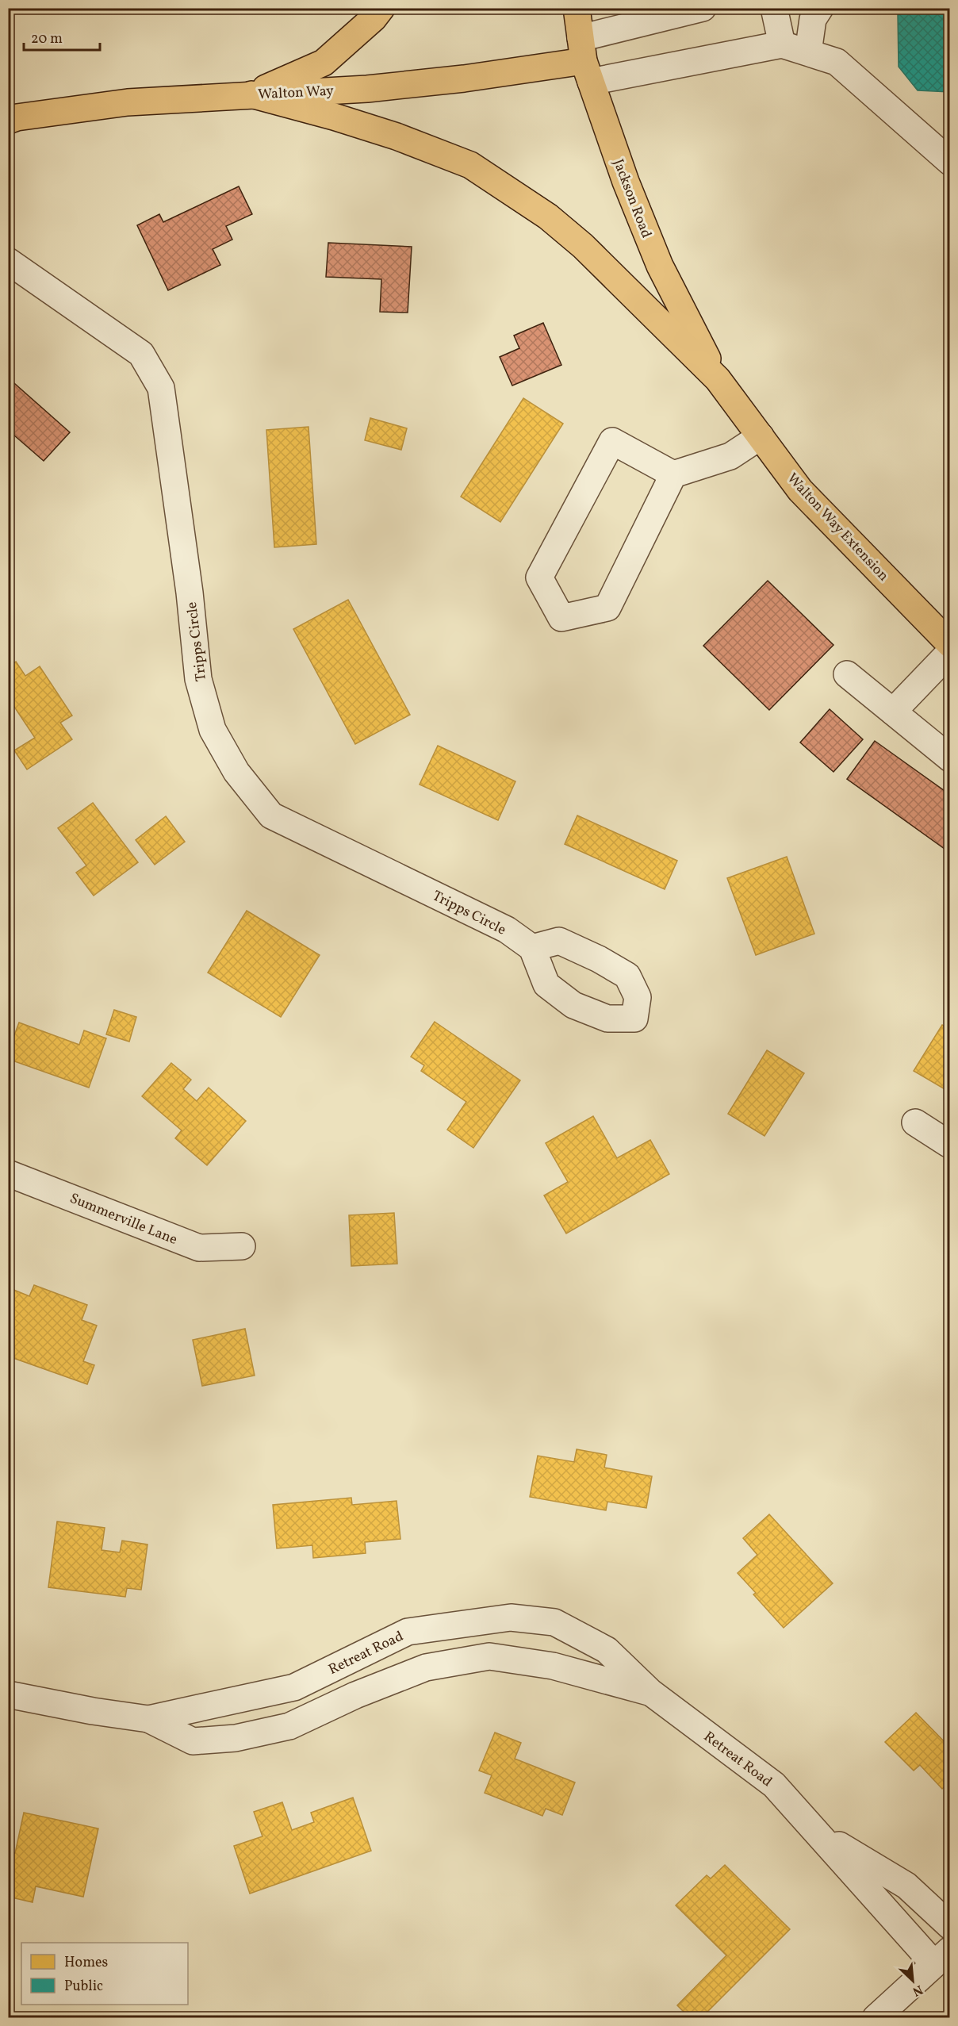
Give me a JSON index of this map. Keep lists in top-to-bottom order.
{
  "streets": {
    "main road": ["Walton Way", "Jackson Road", "Walton Way Extension"],
    "street": ["Tripps Circle", "Summerville Lane", "Retreat Road"]
  },
  "crossings": [
    ["Walton Way", "Jackson Road"],
    ["Jackson Road", "Walton Way Extension"]
  ],
  "legend": ["Homes", "Public"],
  "scale_bar": "20 m",
  "north": "bottom right"
}
